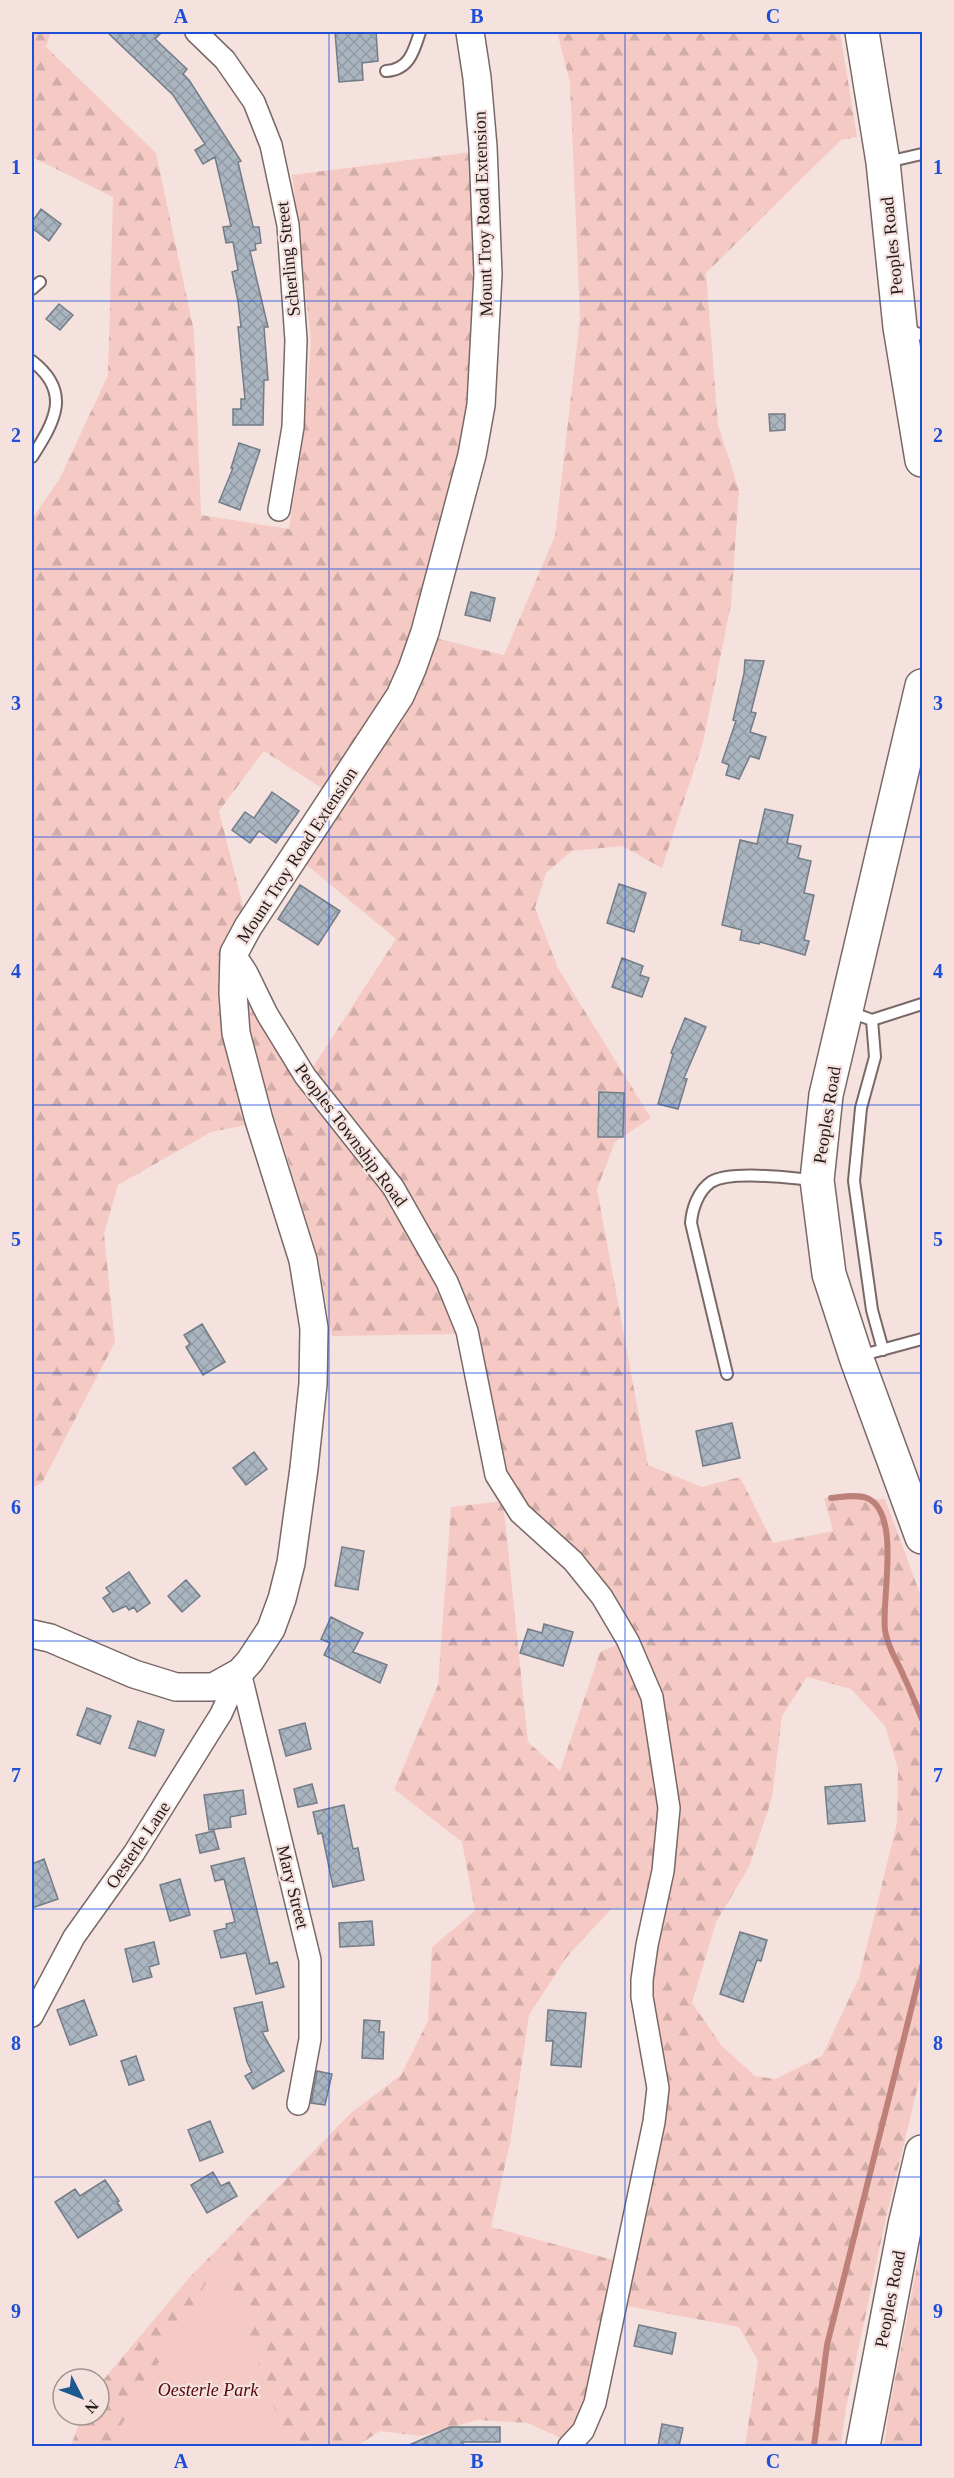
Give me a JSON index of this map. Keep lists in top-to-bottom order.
{
  "streets": {
    "main road": ["Peoples Road"],
    "street": [
      "Mount Troy Road Extension",
      "Scherling Street",
      "Peoples Township Road",
      "Oesterle Lane",
      "Mary Street"
    ]
  },
  "crossings": [
    ["Mount Troy Road Extension", "Peoples Township Road"],
    ["Mount Troy Road Extension", "Oesterle Lane"],
    ["Mount Troy Road Extension", "Mary Street"],
    ["Oesterle Lane", "Mary Street"]
  ],
  "parks": ["Oesterle Park"],
  "north": "bottom right",
  "grid": {
    "columns": ["A", "B", "C"],
    "rows": [
      "1",
      "2",
      "3",
      "4",
      "5",
      "6",
      "7",
      "8",
      "9"
    ]
  }
}
